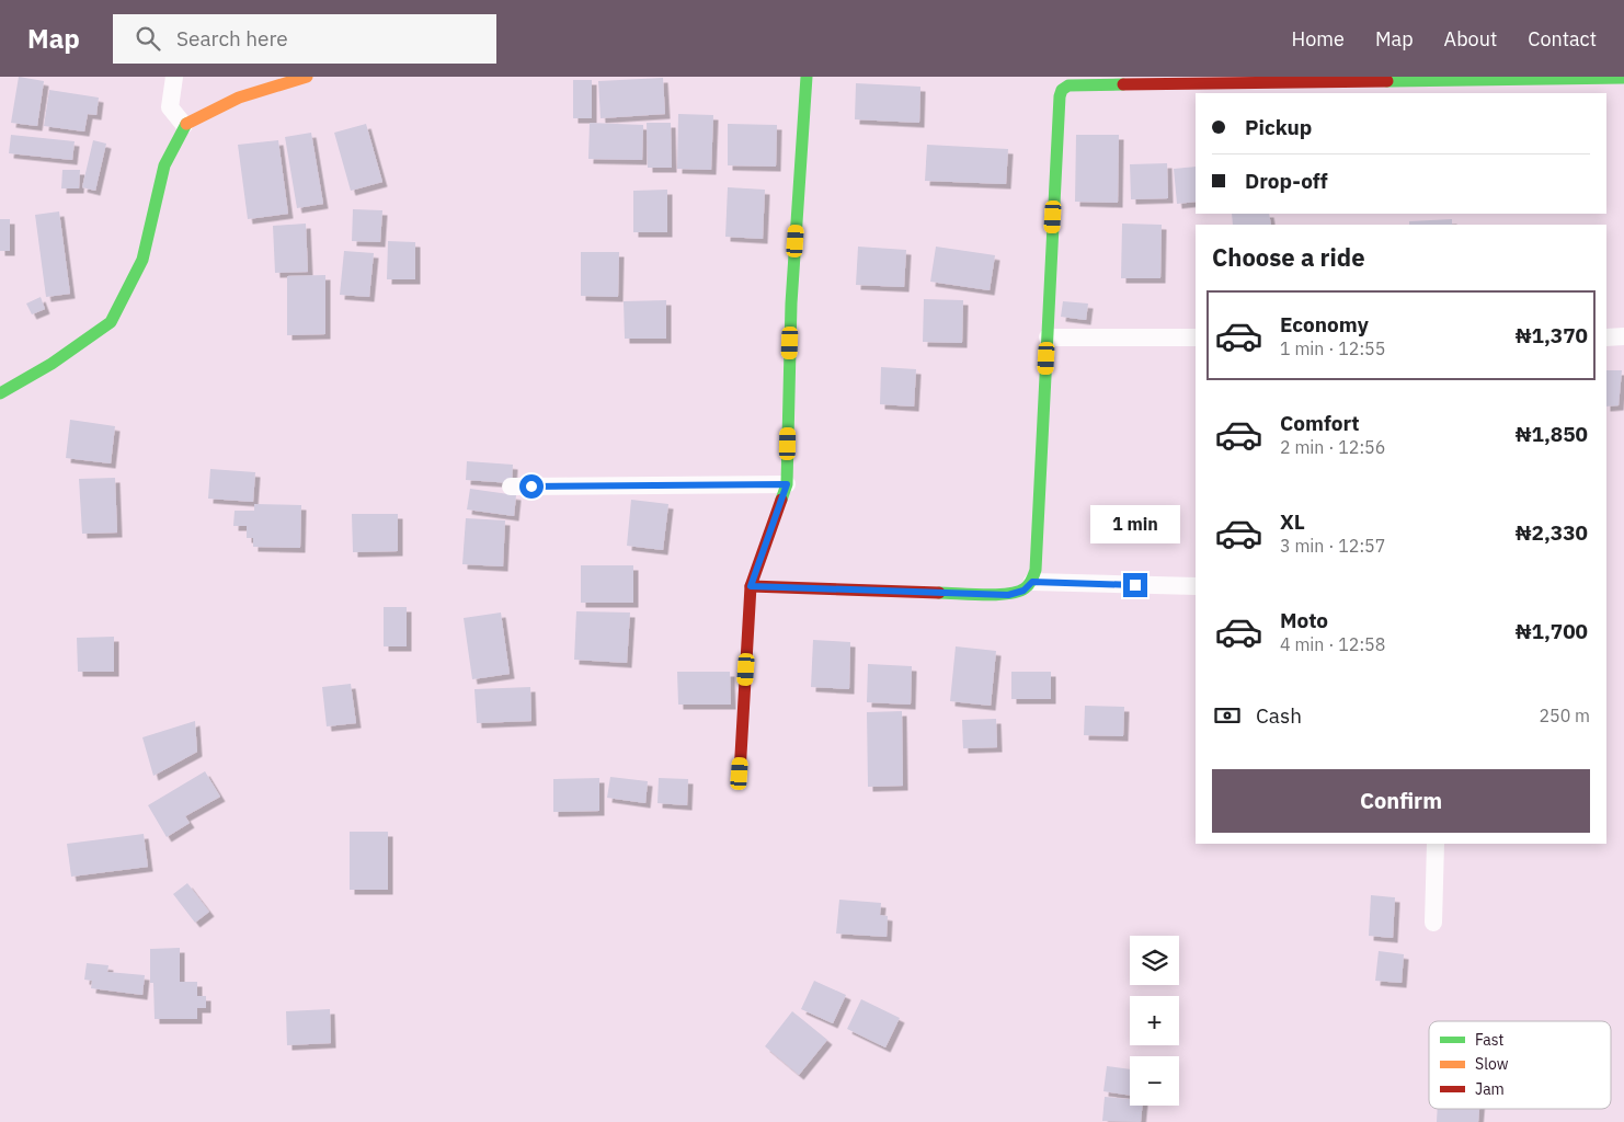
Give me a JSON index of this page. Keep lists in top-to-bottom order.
{
  "legend": ["Fast", "Slow", "Jam"],
  "page": {
    "header": "Map",
    "search": "Search here",
    "nav": [
      "Home",
      "Map",
      "About",
      "Contact"
    ],
    "banner": ["Pickup", "Drop-off"],
    "heading": "Choose a ride",
    "list": [
      {
        "name": "Economy",
        "note": "1 min · 12:55",
        "value": "₦1,370"
      },
      {
        "name": "Comfort",
        "note": "2 min · 12:56",
        "value": "₦1,850"
      },
      {
        "name": "XL",
        "note": "3 min · 12:57",
        "value": "₦2,330"
      },
      {
        "name": "Moto",
        "note": "4 min · 12:58",
        "value": "₦1,700"
      }
    ],
    "bubble": "1 min",
    "pay": ["Cash", "250 m"],
    "buttons": "Confirm",
    "map_buttons": ["+", "−"]
  }
}
